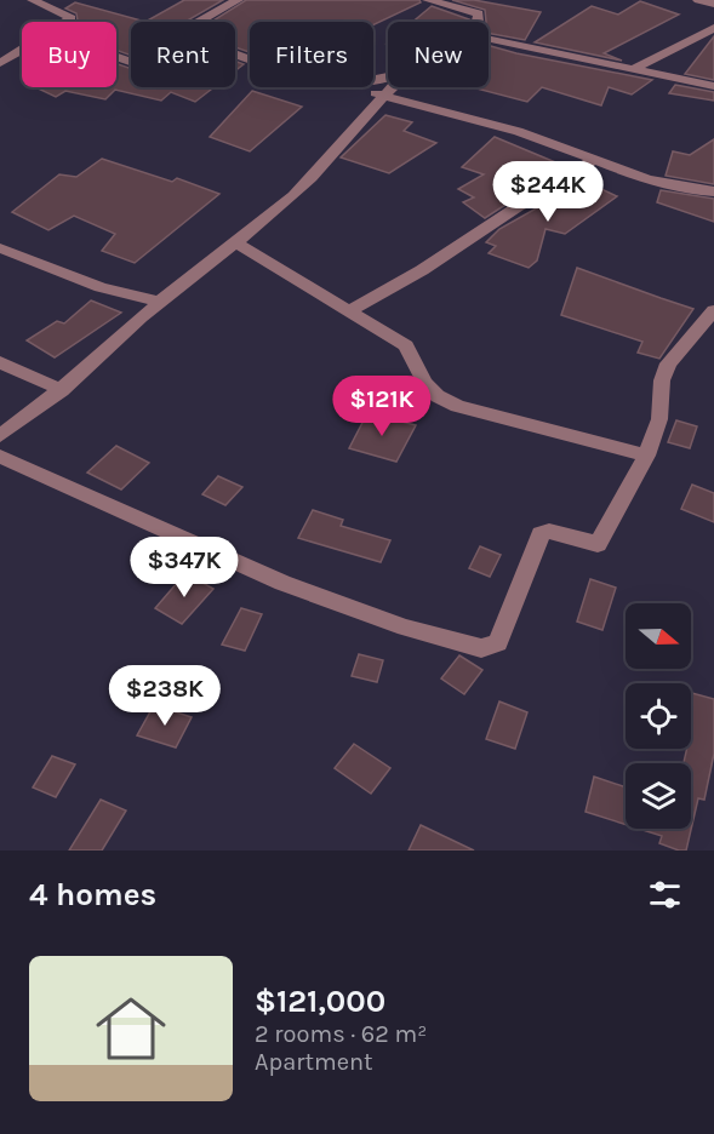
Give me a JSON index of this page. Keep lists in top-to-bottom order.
{
  "north": "right",
  "page": {
    "chip": [
      "Buy",
      "Rent",
      "Filters",
      "New"
    ],
    "price": [
      "$244K",
      "$121K",
      "$347K",
      "$238K"
    ],
    "heading": "4 homes",
    "list": [
      {
        "name": "$121,000",
        "note": "2 rooms · 62 m² · Apartment"
      }
    ]
  }
}
